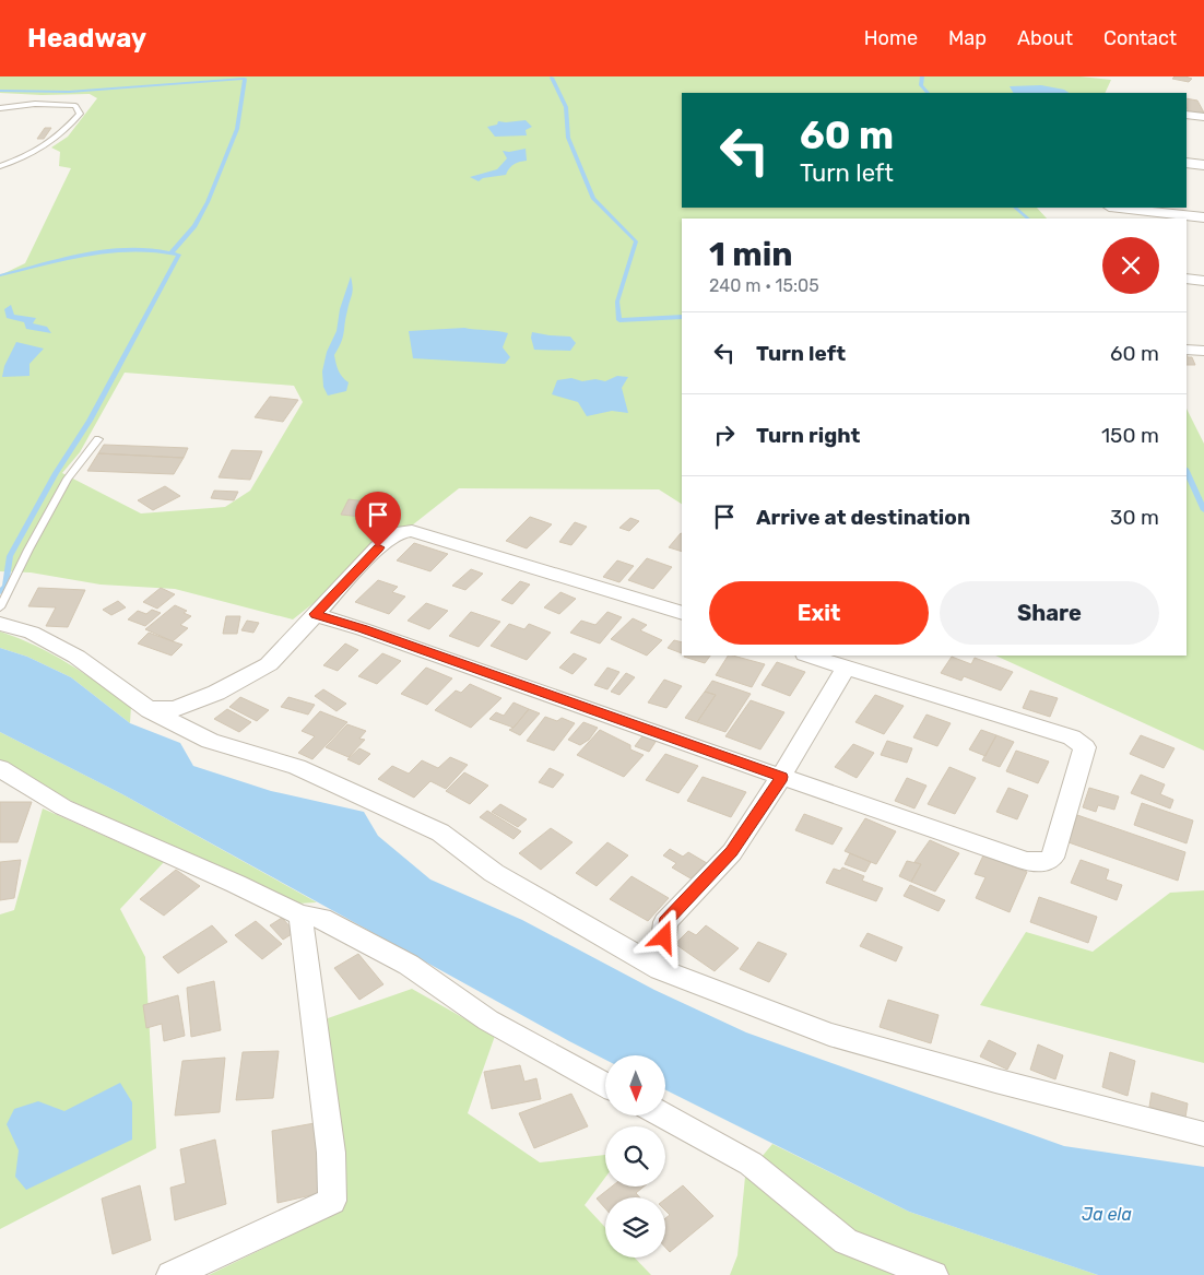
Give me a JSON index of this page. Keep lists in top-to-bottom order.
{
  "water": ["Ja ela"],
  "north": "bottom",
  "page": {
    "header": "Headway",
    "nav": [
      "Home",
      "Map",
      "About",
      "Contact"
    ],
    "turn": ["60 m", "Turn left"],
    "heading": ["1 min", "240 m · 15:05"],
    "list": [
      {
        "name": "Turn left",
        "value": "60 m"
      },
      {
        "name": "Turn right",
        "value": "150 m"
      },
      {
        "name": "Arrive at destination",
        "value": "30 m"
      }
    ],
    "buttons": ["Exit", "Share"]
  }
}
